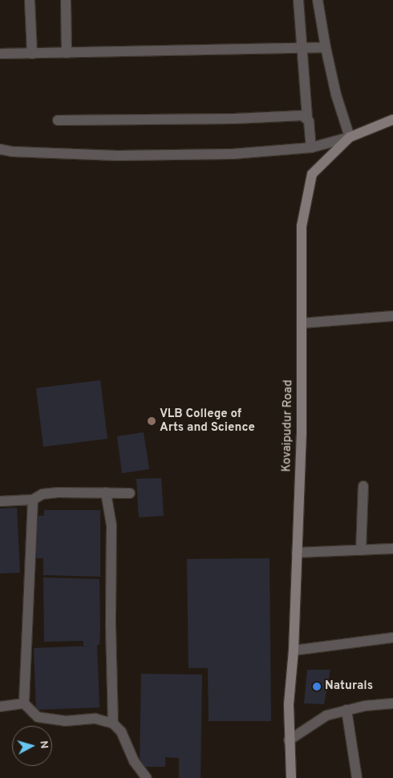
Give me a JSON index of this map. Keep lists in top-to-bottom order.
{
  "streets": {
    "main road": ["Kovaipudur Road"]
  },
  "places": ["VLB College of Arts and Science", "Naturals"],
  "north": "right"
}
